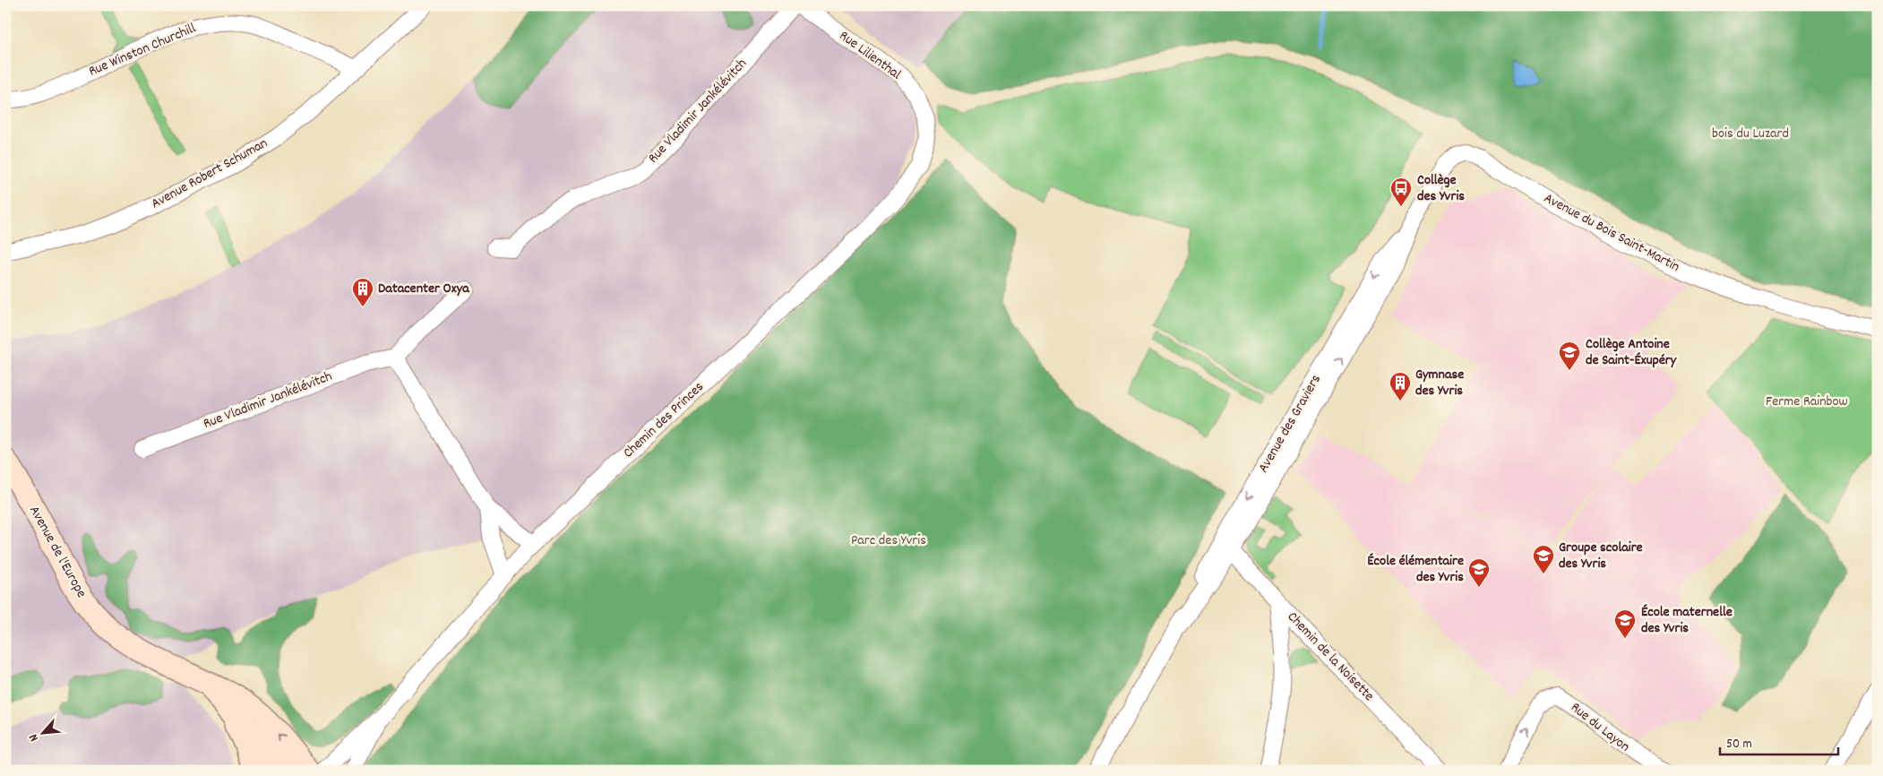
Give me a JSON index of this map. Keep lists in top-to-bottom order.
{
  "streets": {
    "main road": ["Avenue de l'Europe"],
    "street": [
      "Rue Winston Churchill",
      "Rue Lilienthal",
      "Rue Vladimir Jankélévitch",
      "Avenue Robert Schuman",
      "Avenue du Bois Saint-Martin",
      "Chemin des Princes",
      "Avenue des Graviers",
      "Chemin de la Noisette",
      "Rue du Layon"
    ]
  },
  "crossings": [
    ["Rue Winston Churchill", "Avenue Robert Schuman"],
    ["Rue Lilienthal", "Chemin des Princes"],
    ["Avenue du Bois Saint-Martin", "Avenue des Graviers"],
    ["Avenue des Graviers", "Chemin de la Noisette"]
  ],
  "parks": ["bois du Luzard", "Ferme Rainbow", "Parc des Yvris"],
  "places": {
    "bus stop": ["Collège des Yvris"],
    "building": ["Datacenter Oxya", "Gymnase des Yvris"],
    "school or university": [
      "Collège Antoine de Saint-Éxupéry",
      "Groupe scolaire des Yvris",
      "École élémentaire des Yvris",
      "École maternelle des Yvris"
    ]
  },
  "scale_bar": "50 m",
  "north": "bottom left"
}
